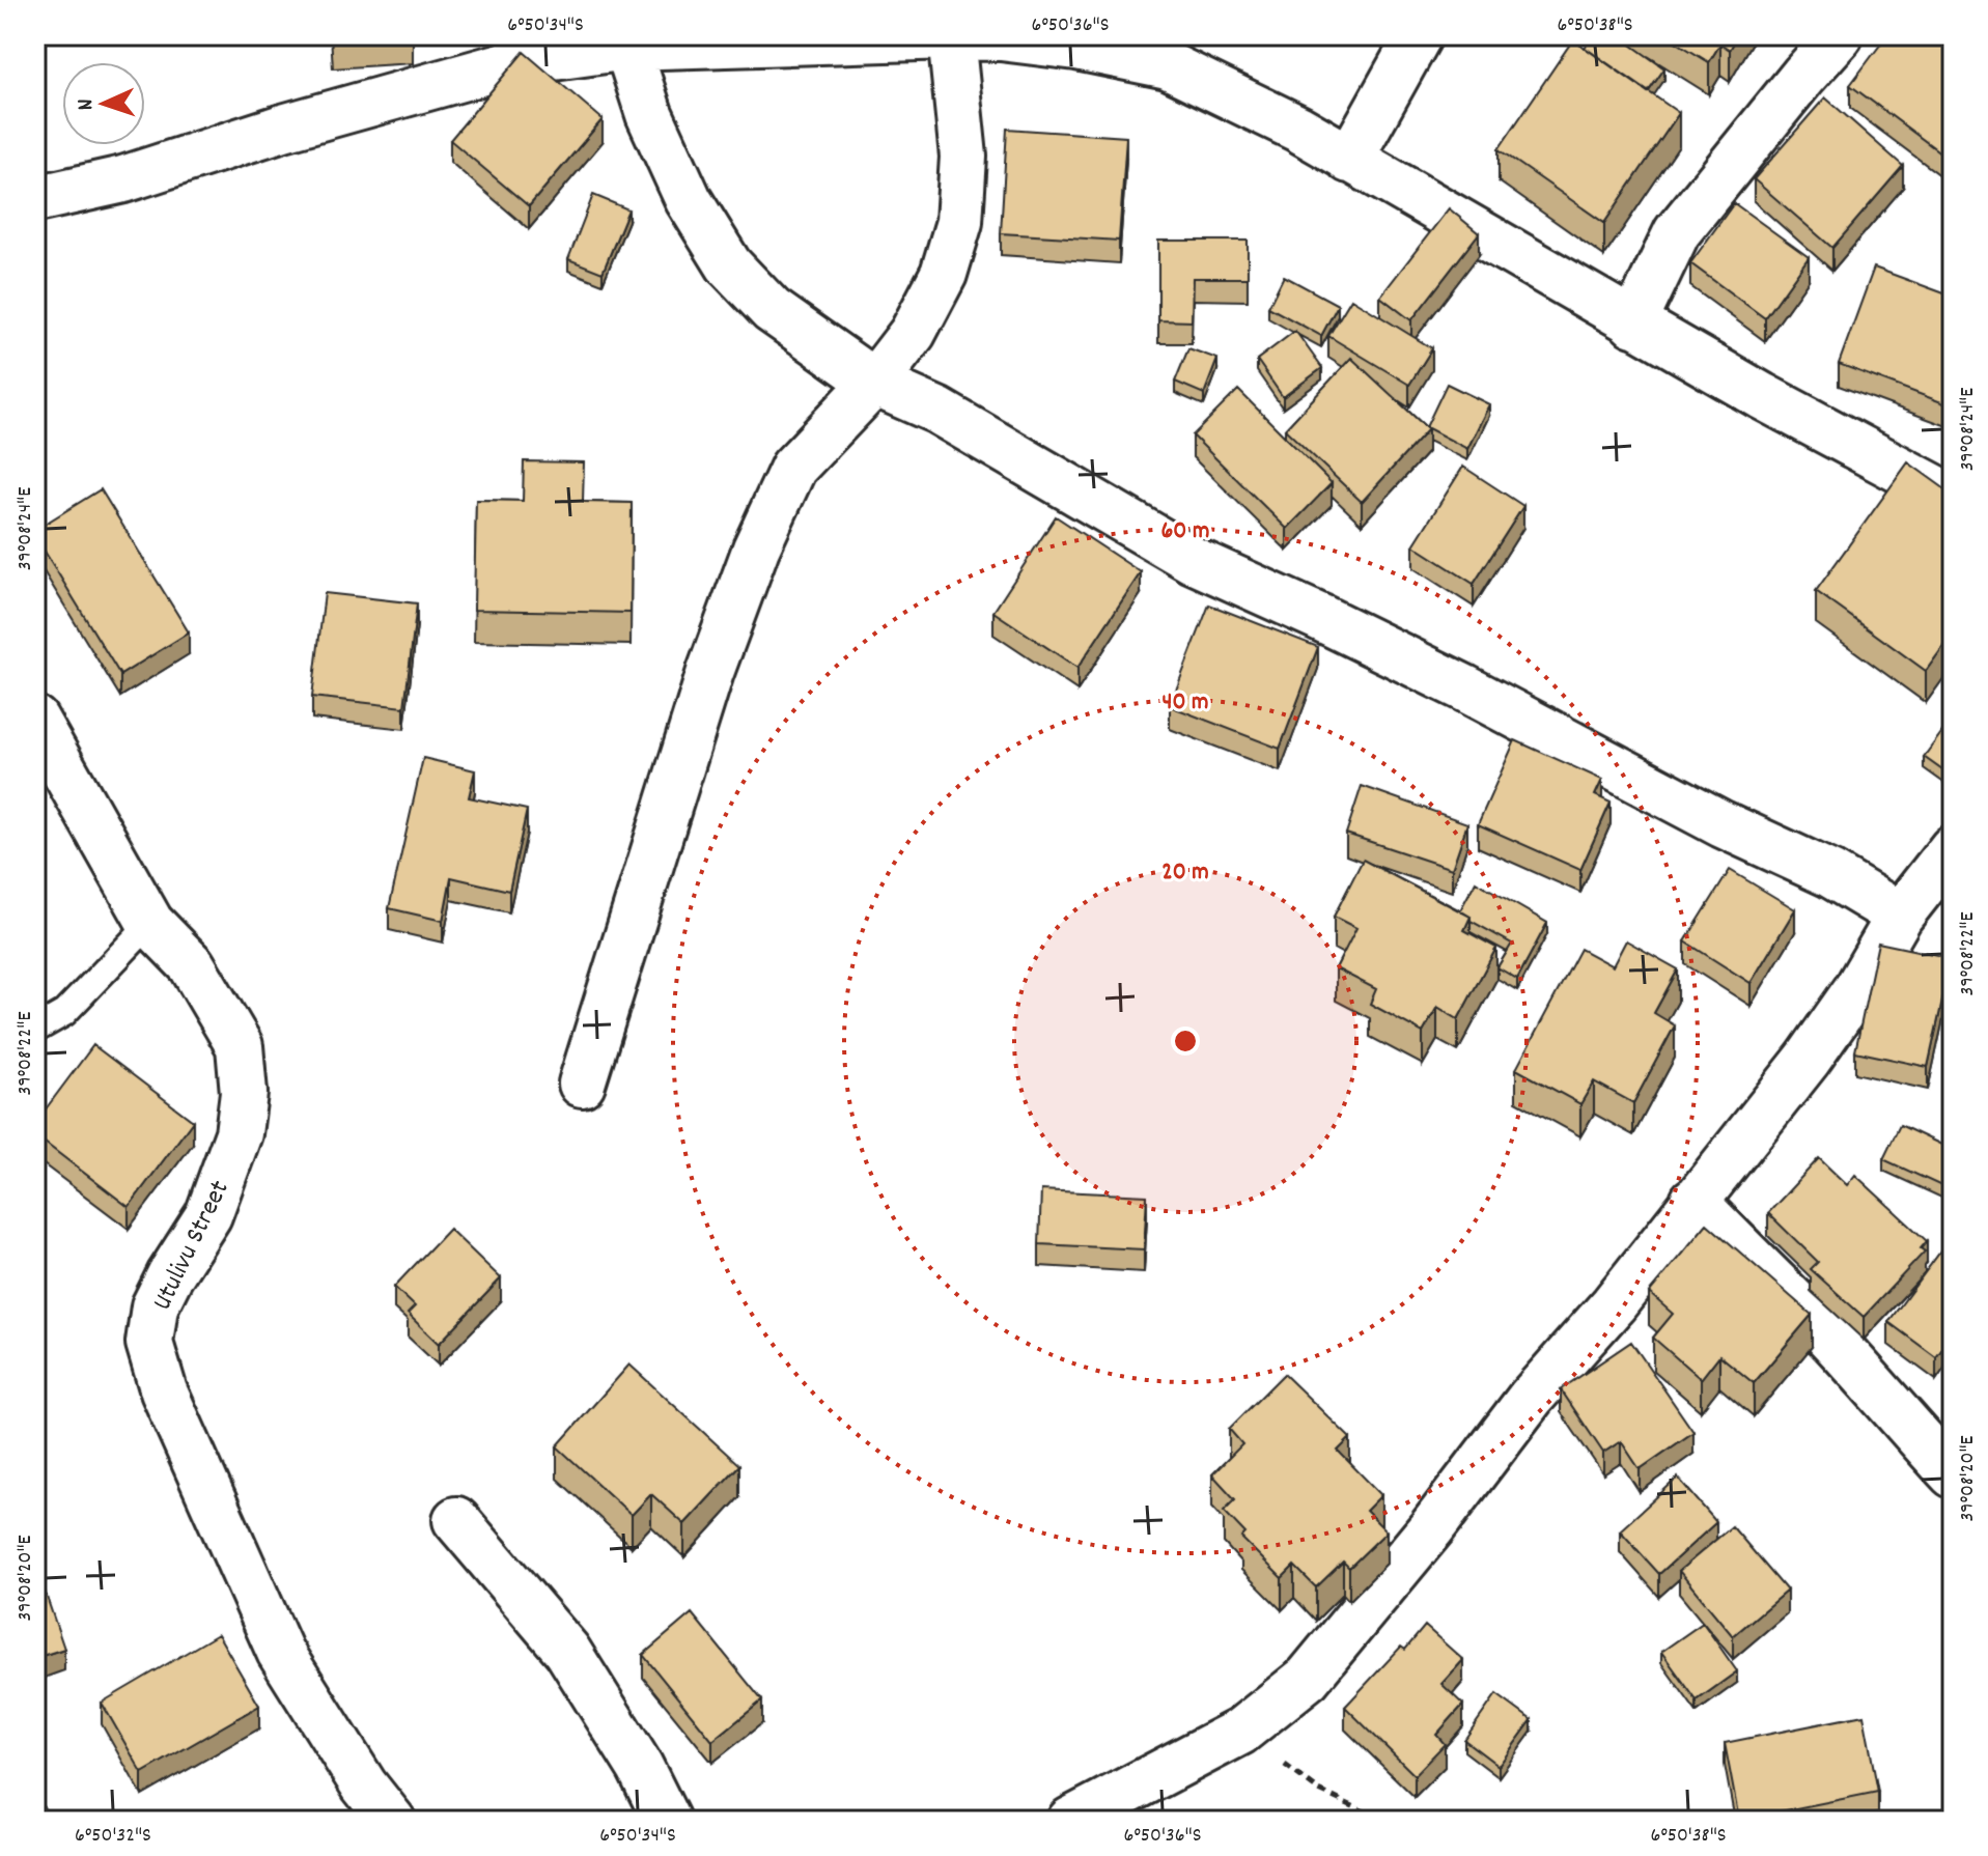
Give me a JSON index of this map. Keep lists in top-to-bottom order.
{
  "streets": {
    "street": ["Utulivu Street"]
  },
  "north": "left",
  "coordinates": [
    "6°50'34\"S",
    "6°50'36\"S",
    "6°50'38\"S",
    "39°08'24\"E",
    "39°08'22\"E",
    "39°08'20\"E",
    "6°50'32\"S"
  ],
  "rings": ["60 m", "40 m", "20 m"]
}
